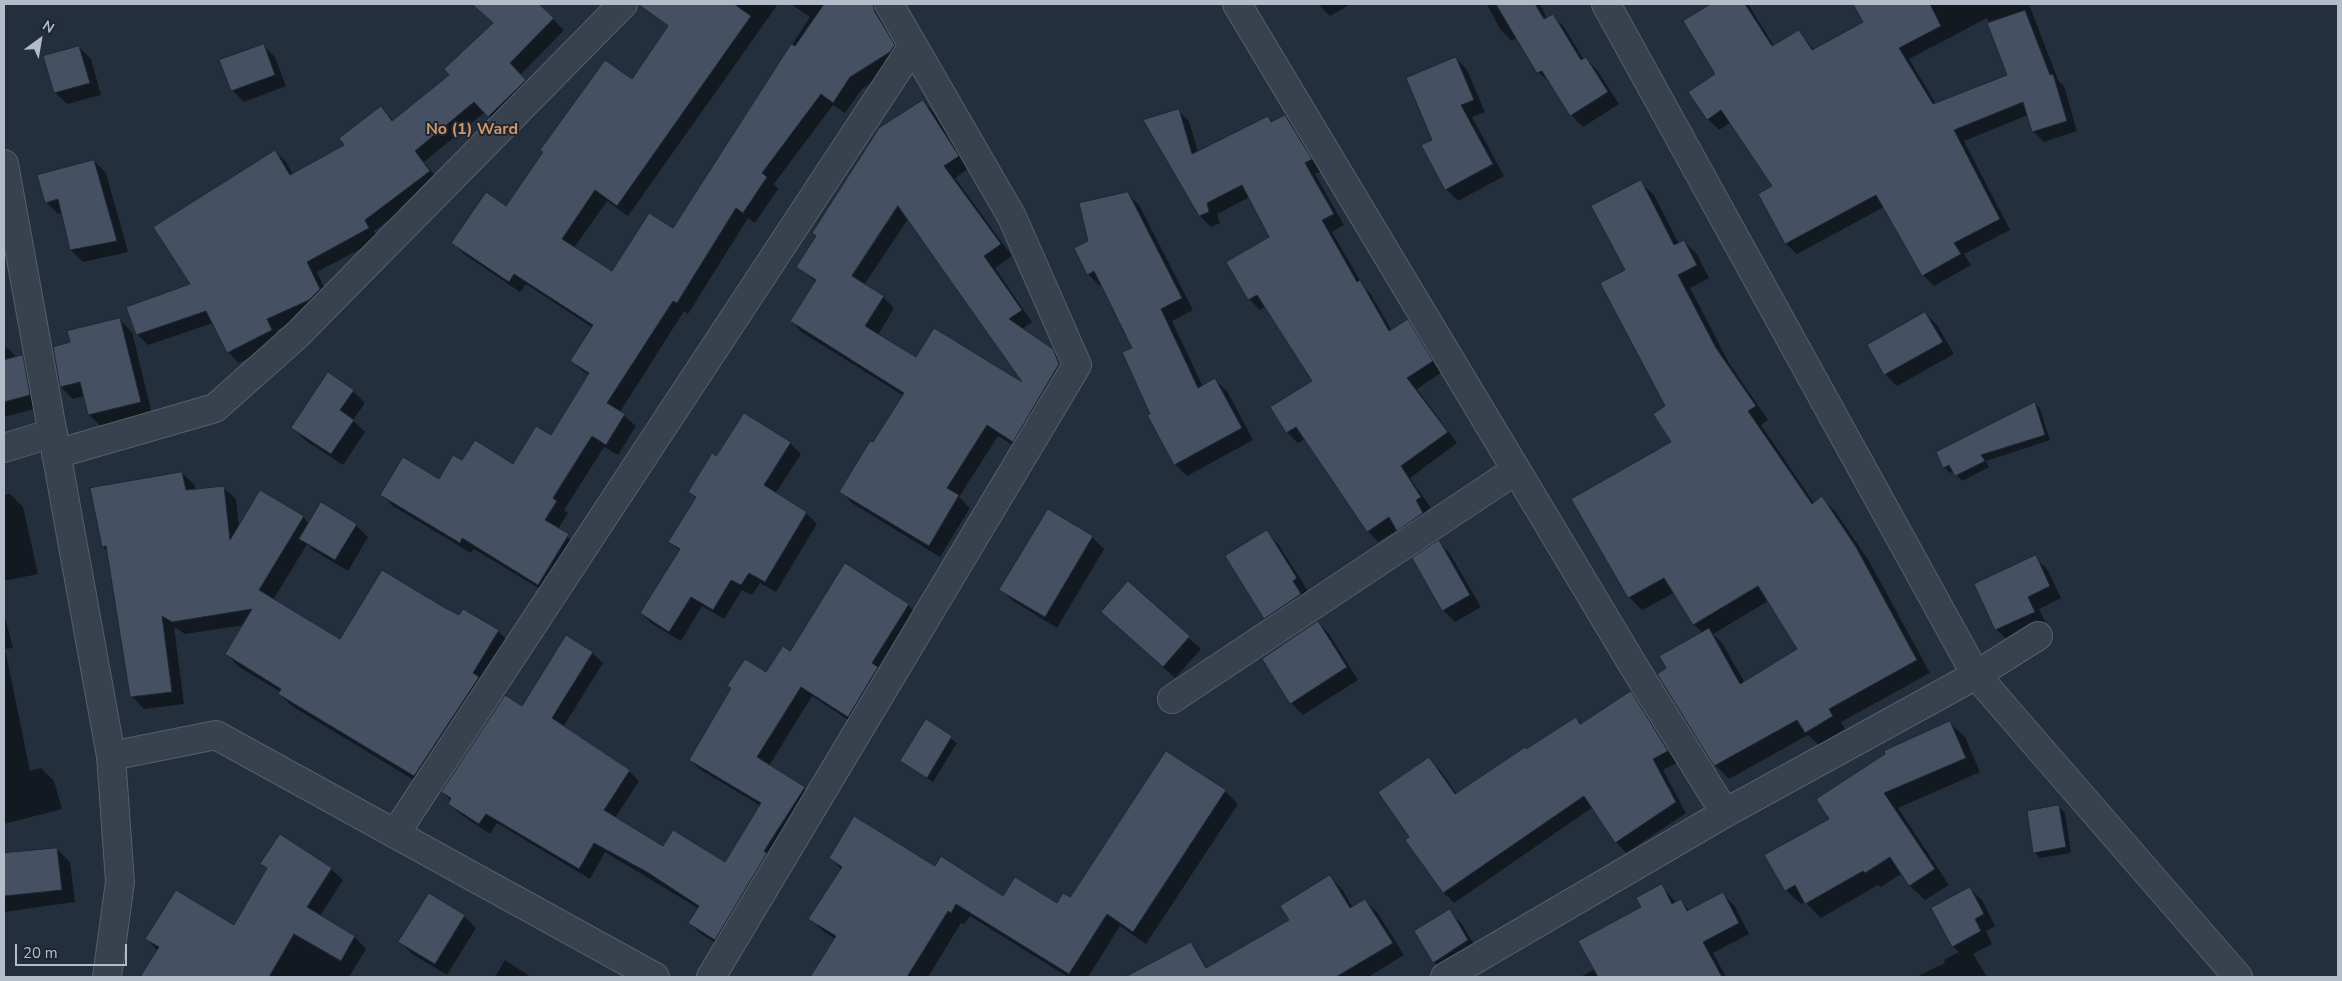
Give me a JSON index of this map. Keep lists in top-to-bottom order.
{
  "districts": ["No (1) Ward"],
  "scale_bar": "20 m",
  "north": "top right"
}
